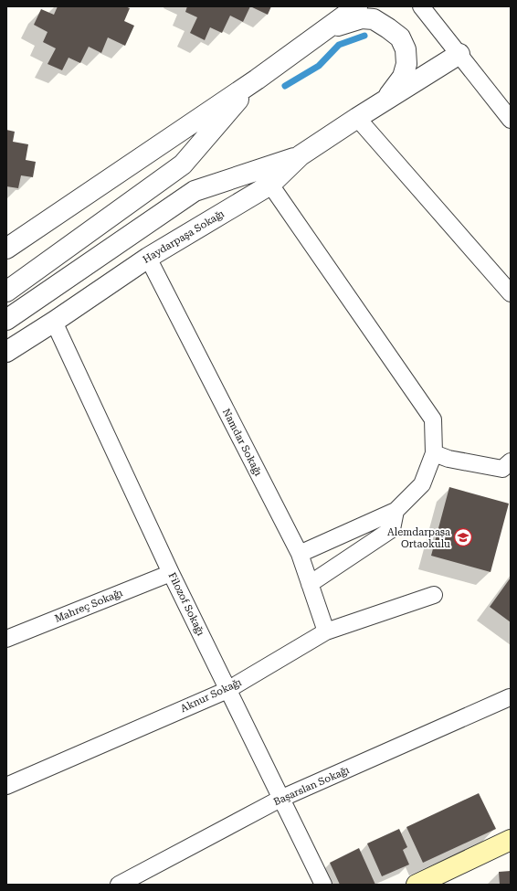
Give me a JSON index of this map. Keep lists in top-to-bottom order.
{
  "streets": {
    "street": [
      "Haydarpaşa Sokağı",
      "Namdar Sokağı",
      "Filozof Sokağı",
      "Mahreç Sokağı",
      "Aknur Sokağı",
      "Başarslan Sokağı"
    ]
  },
  "crossings": [
    ["Haydarpaşa Sokağı", "Namdar Sokağı"],
    ["Haydarpaşa Sokağı", "Filozof Sokağı"],
    ["Namdar Sokağı", "Aknur Sokağı"],
    ["Filozof Sokağı", "Mahreç Sokağı"],
    ["Filozof Sokağı", "Aknur Sokağı"],
    ["Filozof Sokağı", "Başarslan Sokağı"]
  ],
  "places": {
    "school or university": ["Alemdarpaşa Ortaokulu"]
  }
}
